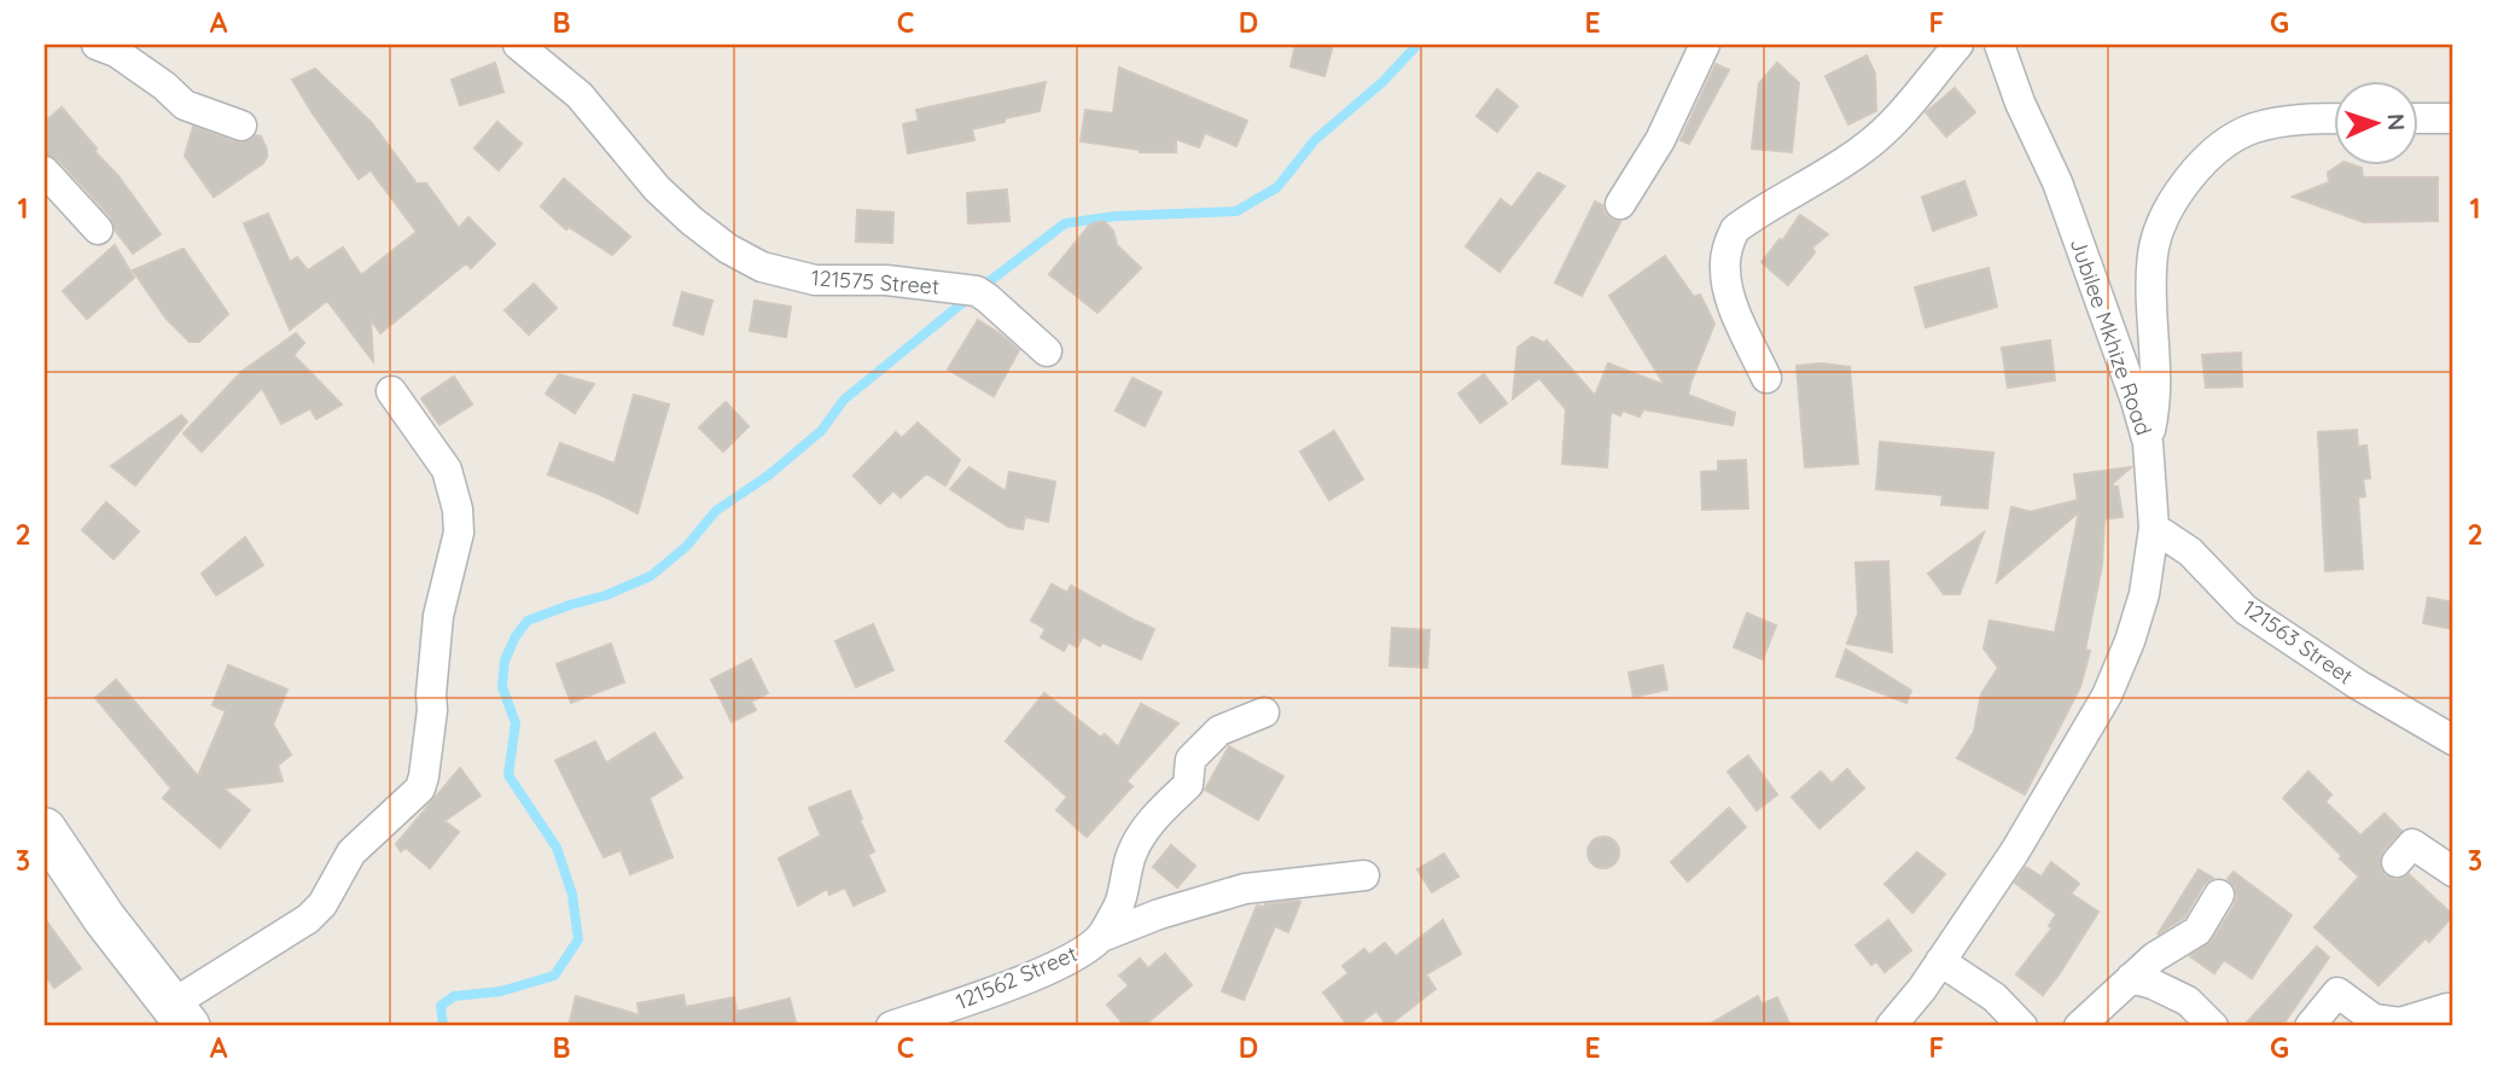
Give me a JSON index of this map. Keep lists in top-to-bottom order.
{
  "streets": {
    "street": [
      "121575 Street",
      "Jubilee Mkhize Road",
      "121563 Street",
      "121562 Street"
    ]
  },
  "crossings": [
    ["Jubilee Mkhize Road", "121563 Street"]
  ],
  "north": "right",
  "grid": {
    "columns": [
      "A",
      "B",
      "C",
      "D",
      "E",
      "F",
      "G"
    ],
    "rows": ["1", "2", "3"]
  }
}
